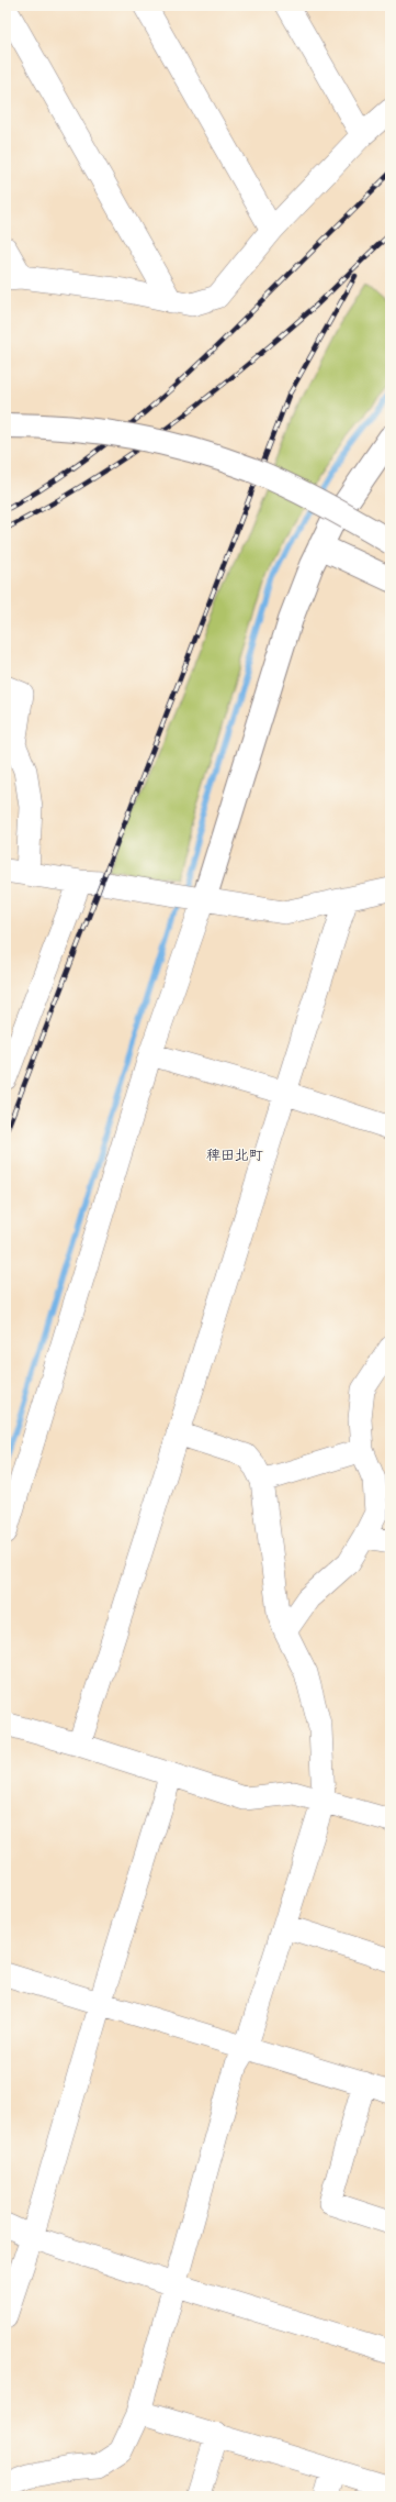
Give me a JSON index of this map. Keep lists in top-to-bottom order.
{
  "districts": ["稗田北町"]
}
